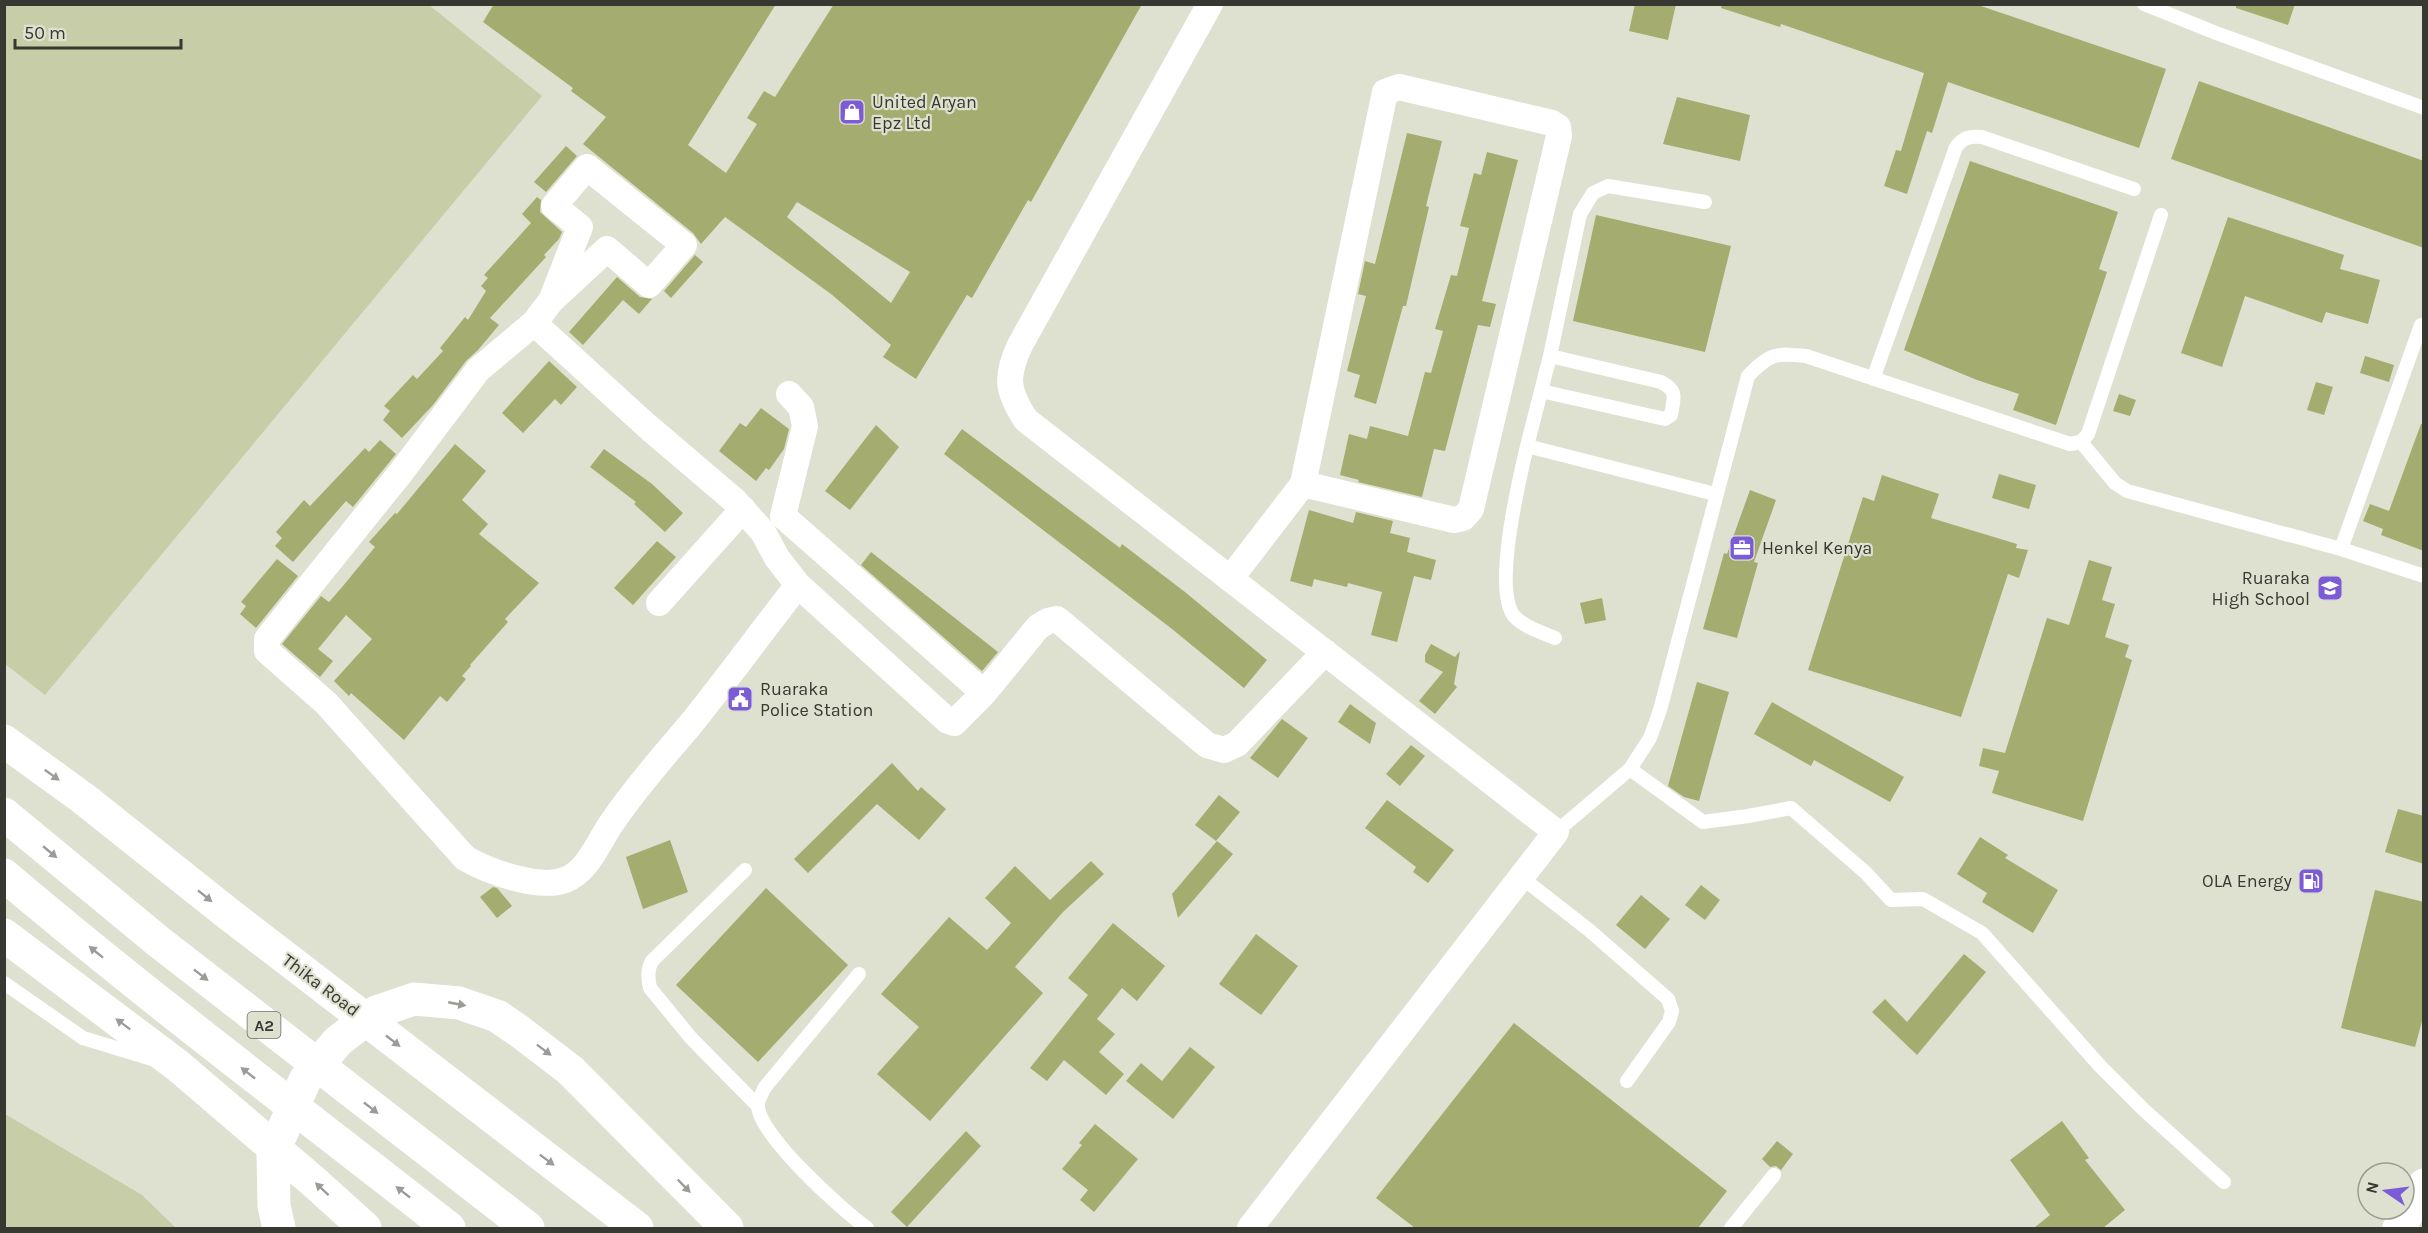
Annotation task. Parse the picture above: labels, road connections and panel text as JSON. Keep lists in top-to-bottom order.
{
  "streets": {
    "main road": ["Thika Road", "A2"]
  },
  "places": {
    "shop": ["United Aryan Epz Ltd"],
    "office": ["Henkel Kenya"],
    "school or university": ["Ruaraka High School"],
    "public building": ["Ruaraka Police Station"],
    "fuel station": ["OLA Energy"]
  },
  "scale_bar": "50 m",
  "north": "left"
}
